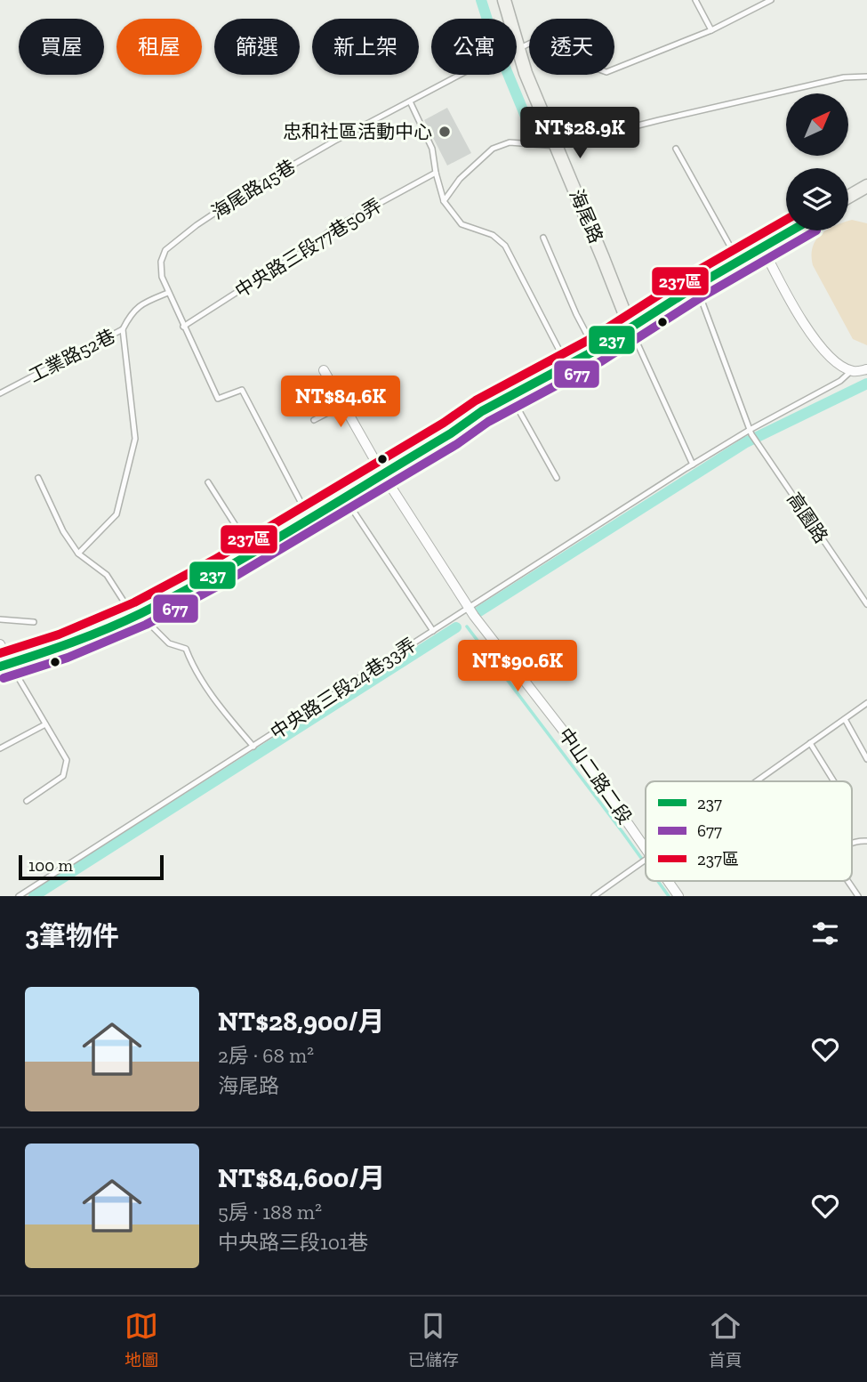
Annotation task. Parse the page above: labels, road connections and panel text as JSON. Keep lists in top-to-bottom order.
{
  "streets": {
    "street": ["海尾路", "中山二路二段"],
    "lane": [
      "海尾路45巷",
      "中央路三段77巷50弄",
      "工業路52巷",
      "高園路",
      "中央路三段24巷33弄"
    ]
  },
  "crossings": [
    ["海尾路45巷", "中央路三段77巷50弄"],
    ["海尾路45巷", "工業路52巷"],
    ["高園路", "中央路三段24巷33弄"],
    ["中央路三段24巷33弄", "中山二路二段"]
  ],
  "places": ["忠和社區活動中心"],
  "lines": ["transit line 237區", "transit line 237", "transit line 677"],
  "legend": ["237", "677", "237區"],
  "scale_bar": "100 m",
  "north": "top right",
  "page": {
    "chip": [
      "買屋",
      "租屋",
      "篩選",
      "新上架",
      "公寓",
      "透天"
    ],
    "price": ["NT$28.9K", "NT$84.6K", "NT$90.6K"],
    "scale": "100 m",
    "heading": "3筆物件",
    "list": [
      {
        "name": "NT$28,900/月",
        "note": "2房 · 68 m² · 海尾路"
      },
      {
        "name": "NT$84,600/月",
        "note": "5房 · 188 m² · 中央路三段101巷"
      }
    ],
    "tabs": ["地圖", "已儲存", "首頁"]
  }
}
